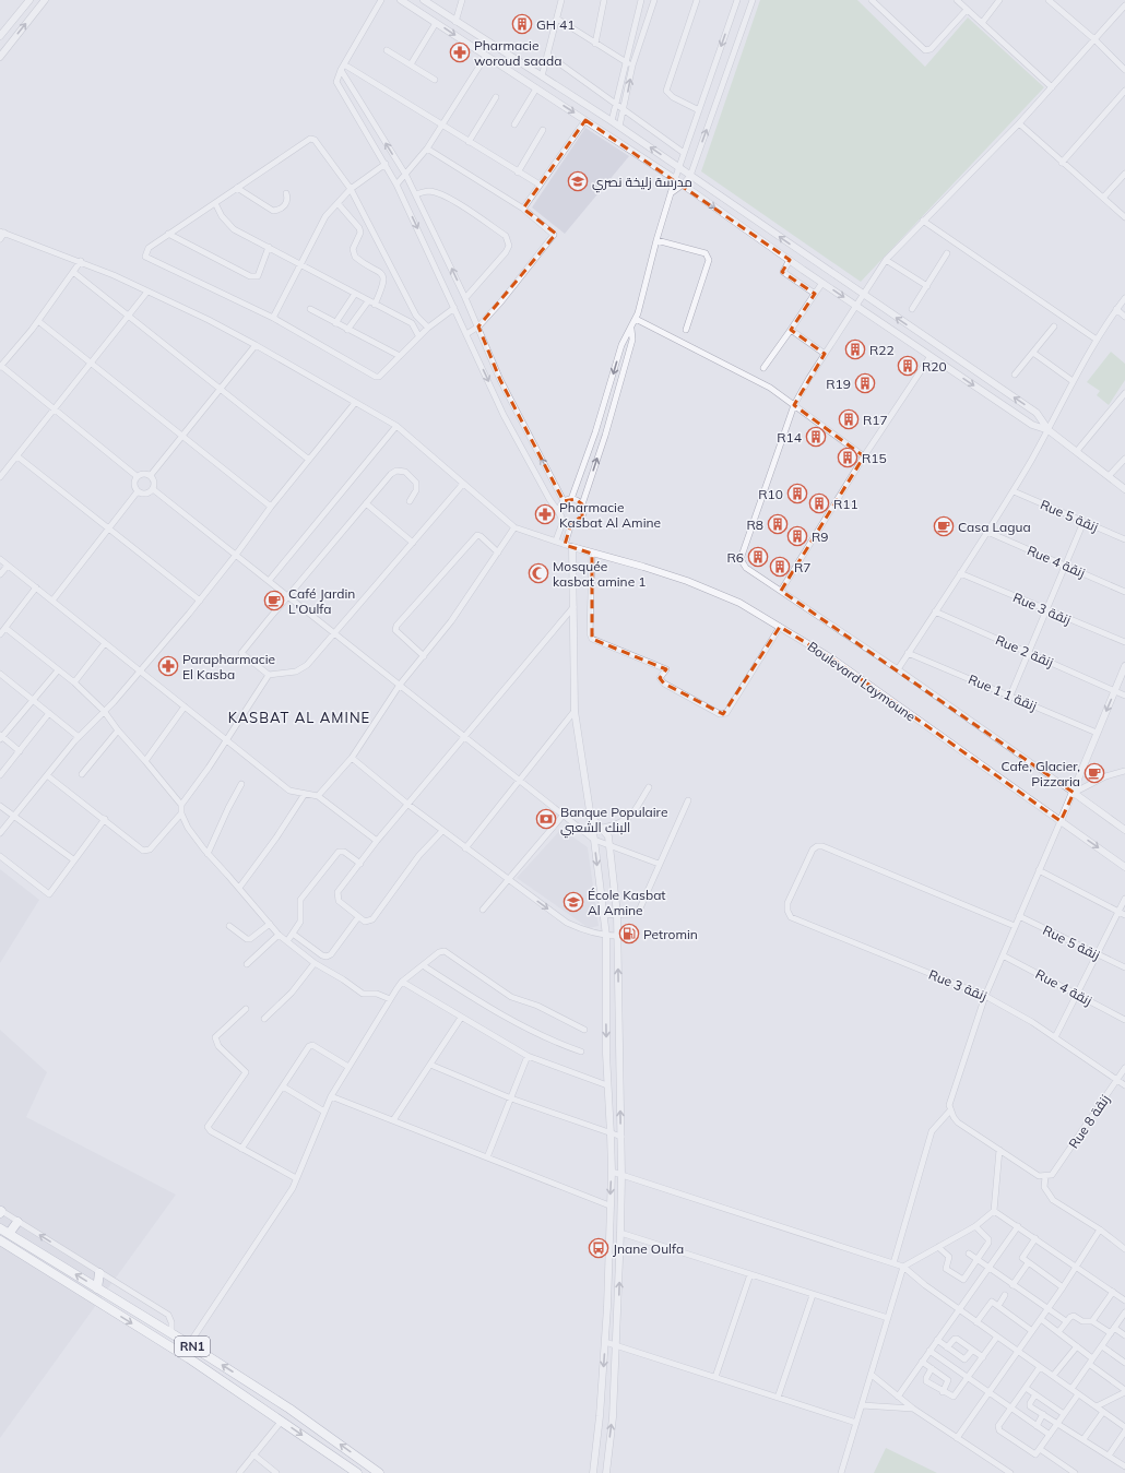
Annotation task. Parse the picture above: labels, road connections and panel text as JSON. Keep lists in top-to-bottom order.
{
  "streets": {
    "highway": ["RN1"],
    "street": [
      "Rue 5 زنقة",
      "Rue 4 زنقة",
      "Rue 3 زنقة",
      "Rue 2 زنقة",
      "Boulevard Laymoune",
      "Rue 1 زنقة 1",
      "Rue 8 زنقة"
    ]
  },
  "crossings": [
    ["Rue 3 زنقة", "Rue 8 زنقة"]
  ],
  "districts": ["KASBAT AL AMINE"],
  "places": {
    "building": [
      "GH 41",
      "R22",
      "R20",
      "R19",
      "R17",
      "R14",
      "R15",
      "R10",
      "R11",
      "R8",
      "R9",
      "R6",
      "R7"
    ],
    "pharmacy": ["Pharmacie woroud saada", "Pharmacie Kasbat Al Amine", "Parapharmacie El Kasba"],
    "school or university": ["مدرسة زليخة نصري", "École Kasbat Al Amine"],
    "cafe": ["Casa Lagua", "Café Jardin L'Oulfa", "Cafe, Glacier, Pizzaria"],
    "mosque": ["Mosquée kasbat amine 1"],
    "bank": ["Banque Populaire البنك الشعبي"],
    "fuel station": ["Petromin"],
    "bus stop": ["Jnane Oulfa"]
  }
}
